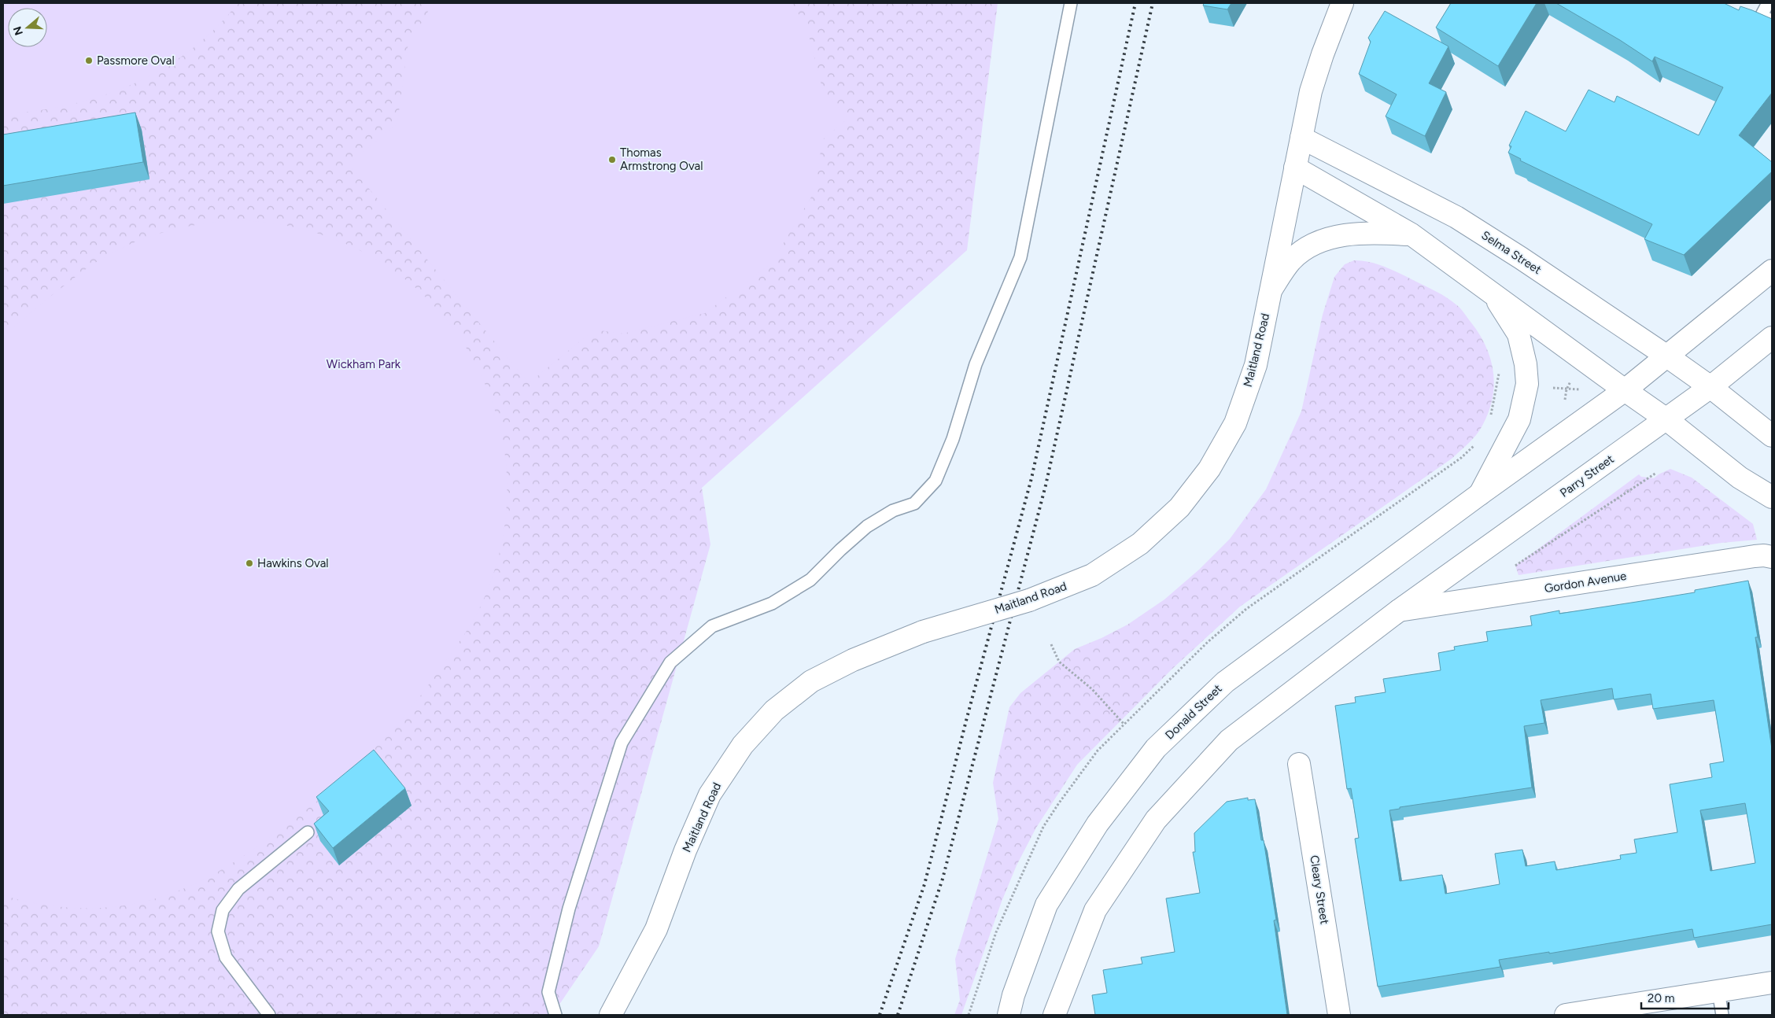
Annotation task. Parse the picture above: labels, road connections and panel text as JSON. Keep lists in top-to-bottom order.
{
  "streets": {
    "main road": [
      "Selma Street",
      "Maitland Road",
      "Parry Street",
      "Gordon Avenue",
      "Donald Street",
      "Cleary Street"
    ]
  },
  "crossings": [
    ["Selma Street", "Maitland Road"],
    ["Selma Street", "Parry Street"],
    ["Parry Street", "Gordon Avenue"]
  ],
  "parks": ["Wickham Park"],
  "places": ["Passmore Oval", "Thomas Armstrong Oval", "Hawkins Oval"],
  "scale_bar": "20 m",
  "north": "left"
}
